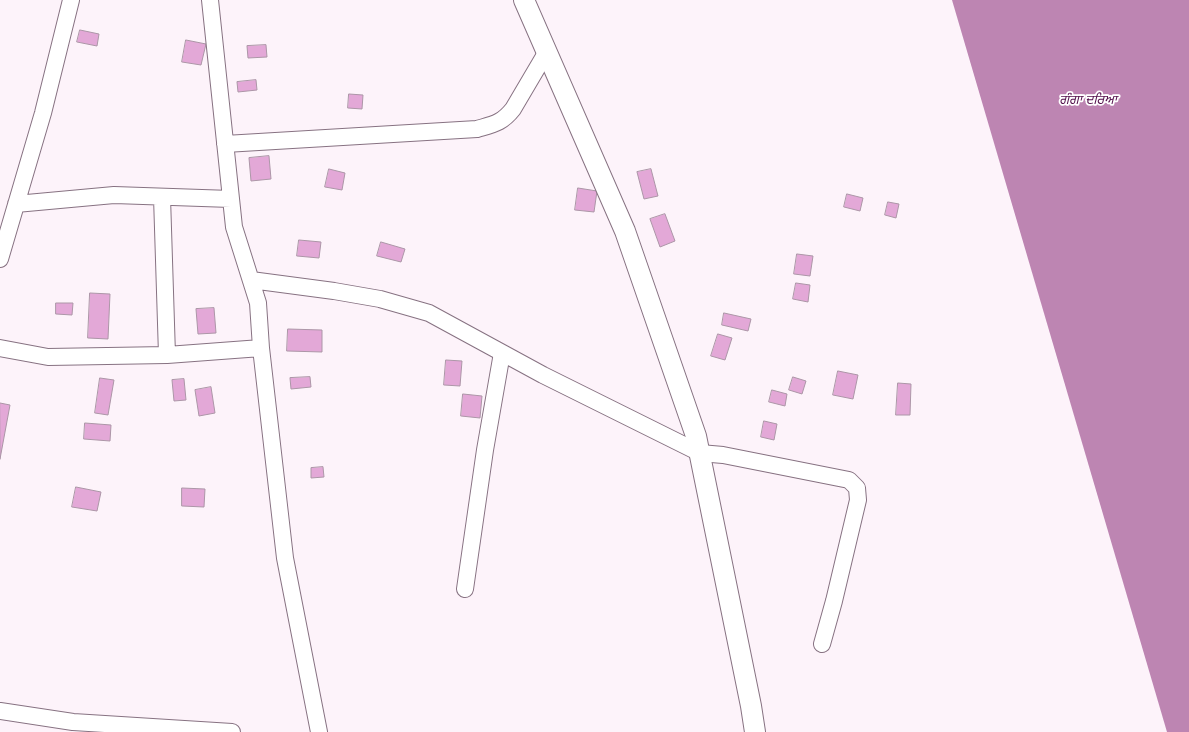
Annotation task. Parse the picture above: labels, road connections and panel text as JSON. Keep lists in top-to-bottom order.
{
  "water": ["ਗੰਗਾ ਦਰਿਆ"]
}
